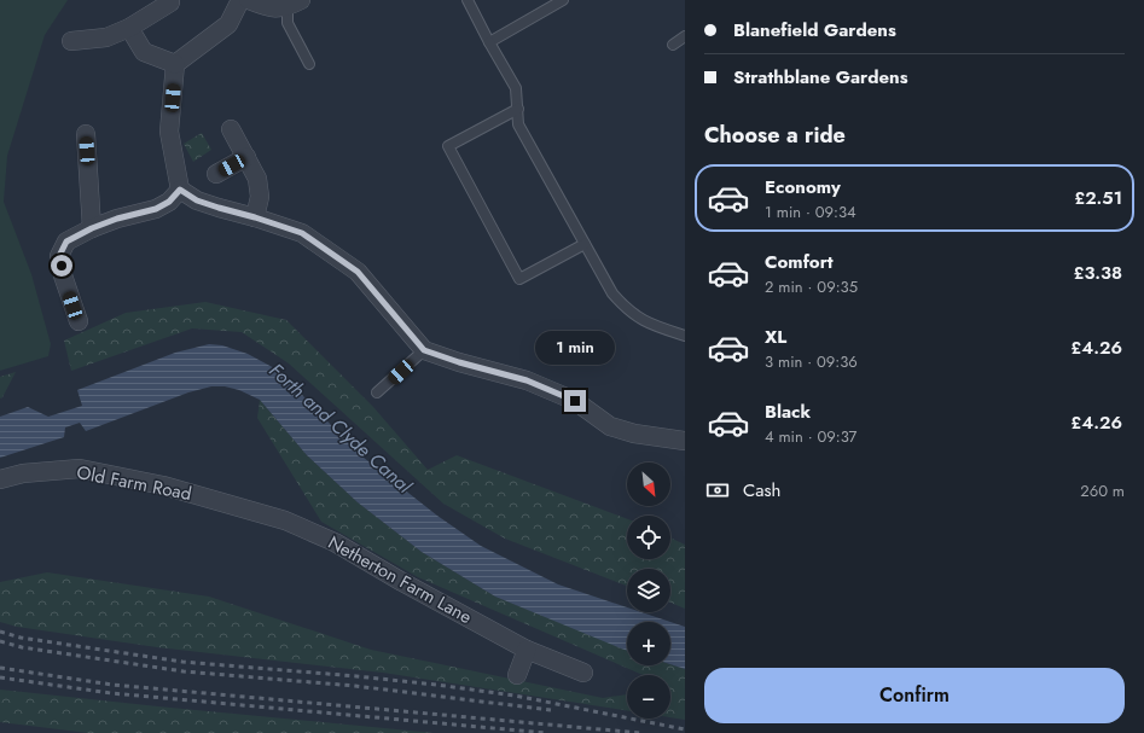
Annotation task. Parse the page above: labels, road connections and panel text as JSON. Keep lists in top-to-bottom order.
{
  "streets": {
    "street": ["Old Farm Road", "Netherton Farm Lane"]
  },
  "crossings": [
    ["Old Farm Road", "Netherton Farm Lane"]
  ],
  "water": ["Forth and Clyde Canal"],
  "north": "bottom right",
  "page": {
    "banner": ["Blanefield Gardens", "Strathblane Gardens"],
    "heading": "Choose a ride",
    "list": [
      {
        "name": "Economy",
        "note": "1 min · 09:34",
        "value": "£2.51"
      },
      {
        "name": "Comfort",
        "note": "2 min · 09:35",
        "value": "£3.38"
      },
      {
        "name": "XL",
        "note": "3 min · 09:36",
        "value": "£4.26"
      },
      {
        "name": "Black",
        "note": "4 min · 09:37",
        "value": "£4.26"
      }
    ],
    "bubble": "1 min",
    "map_buttons": ["+", "−"],
    "pay": ["Cash", "260 m"],
    "buttons": "Confirm"
  }
}
